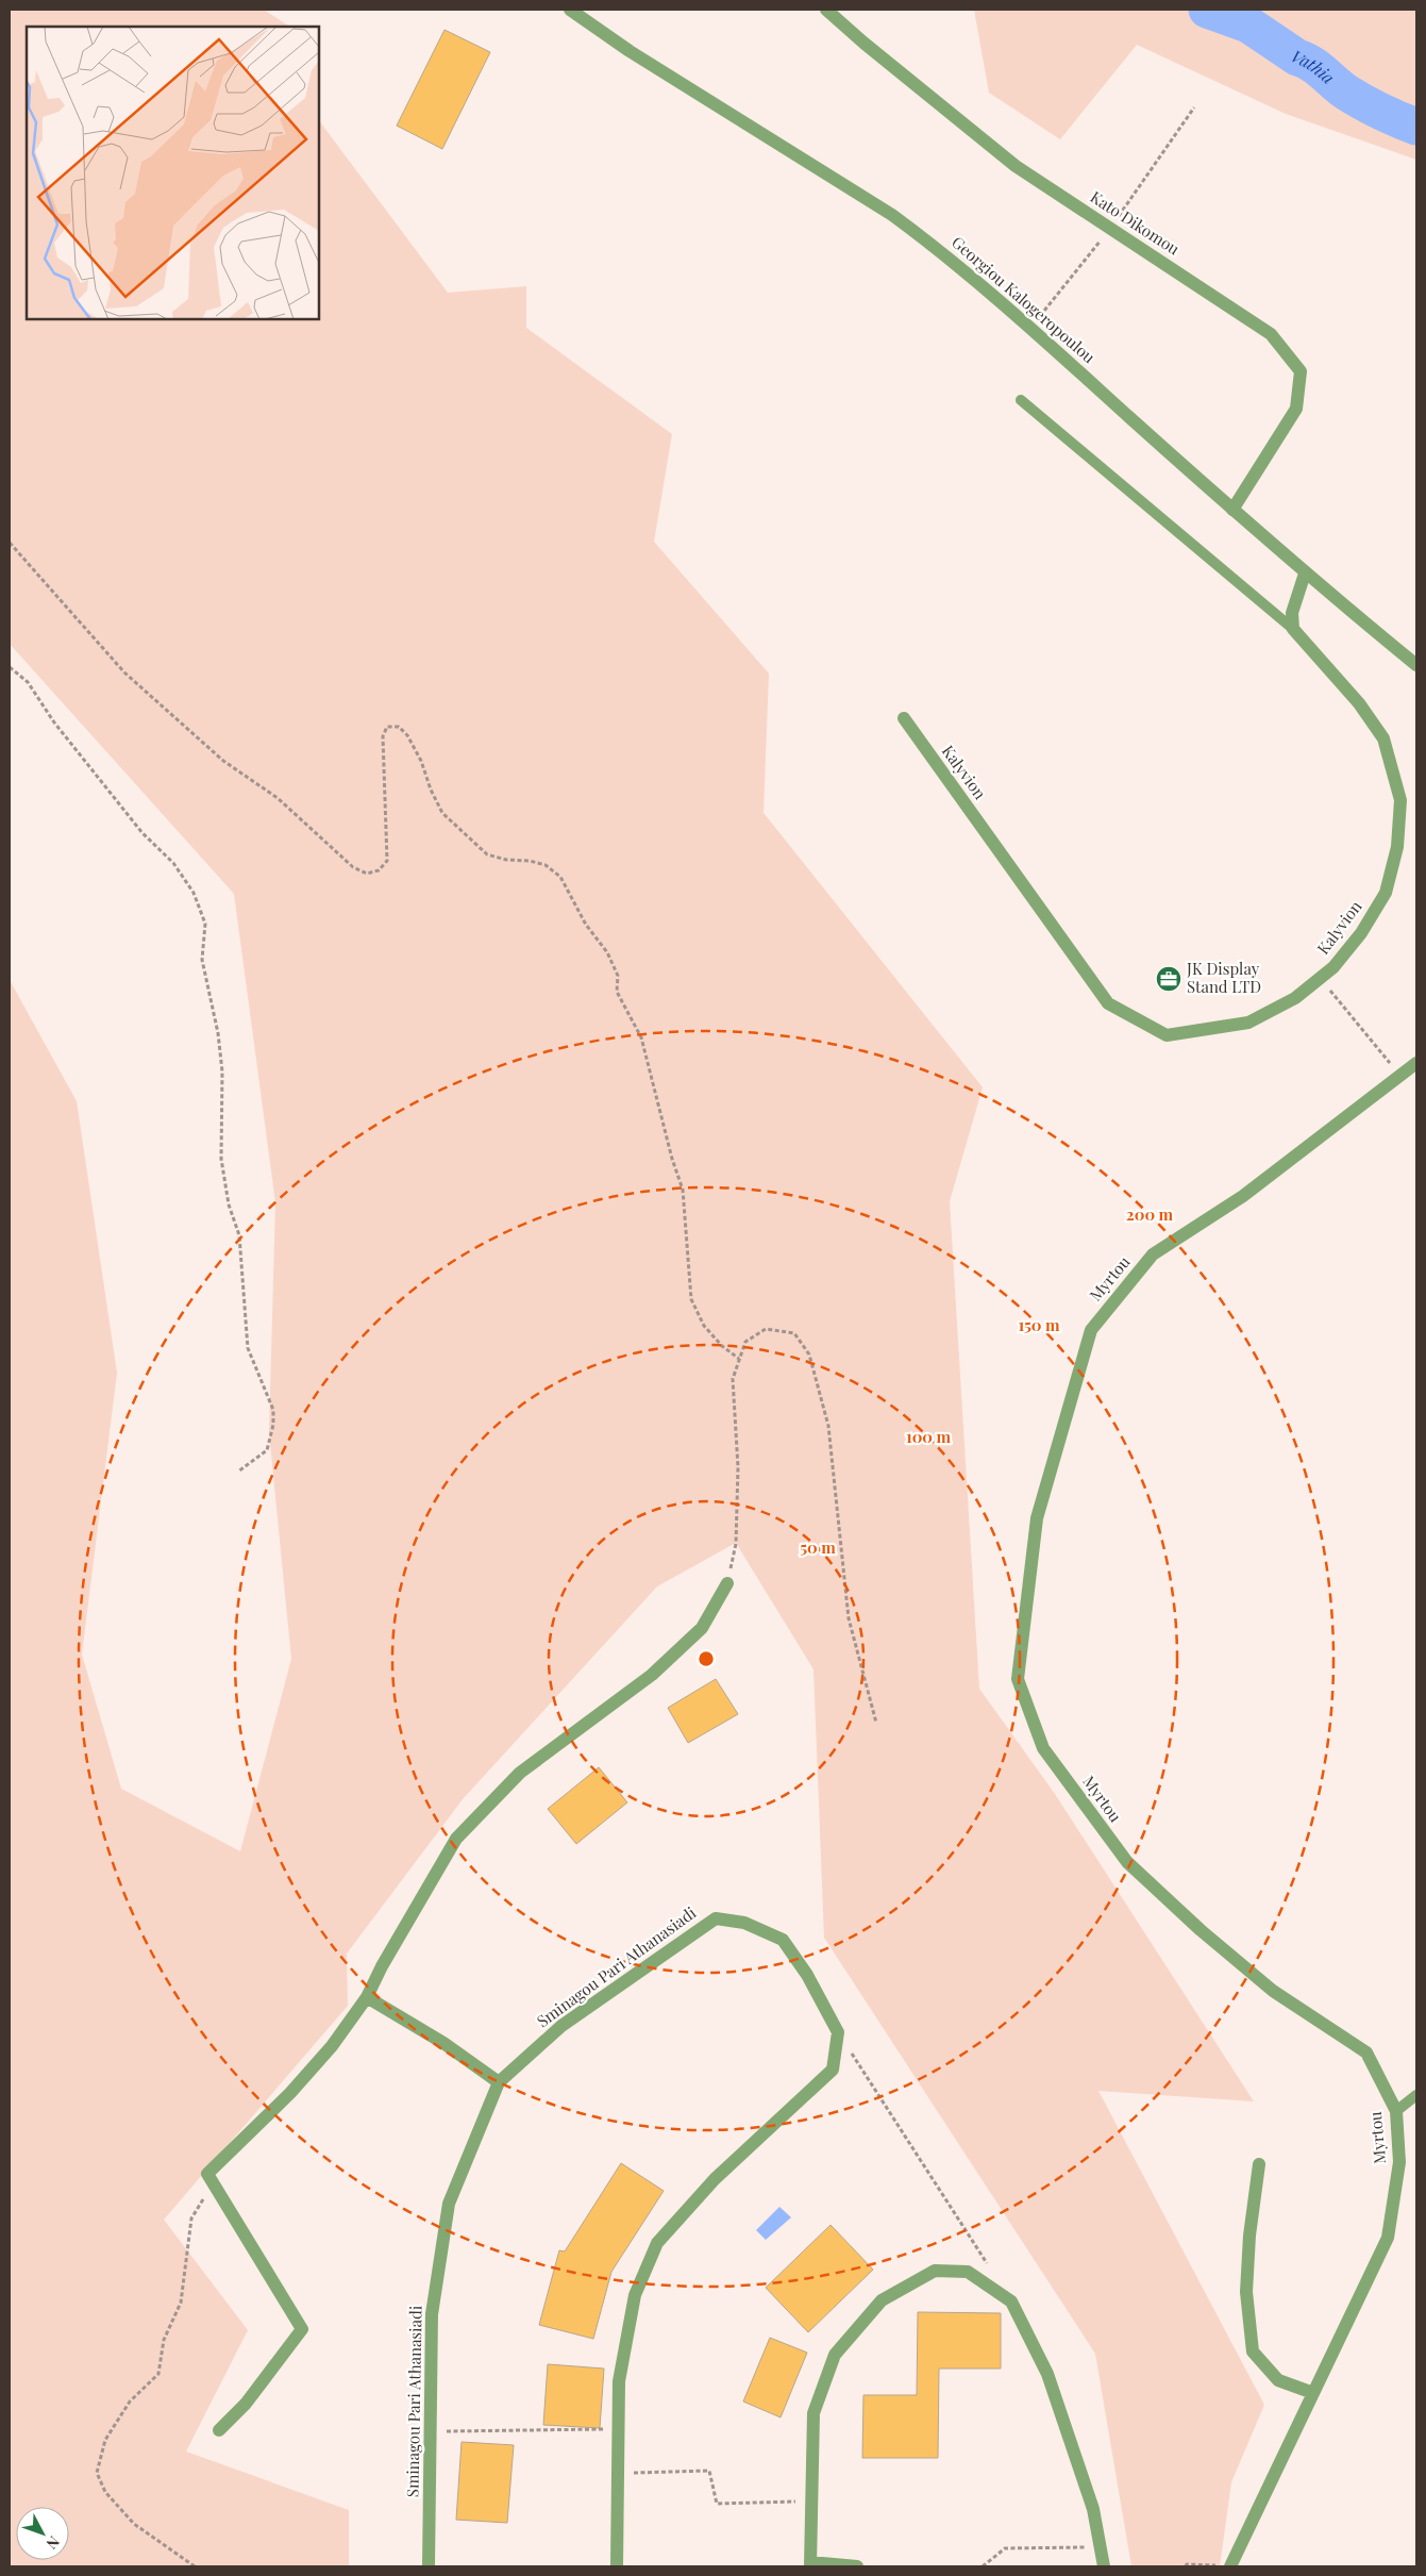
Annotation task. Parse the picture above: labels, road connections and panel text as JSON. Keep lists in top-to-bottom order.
{
  "streets": {
    "street": [
      "Kato Dikomou",
      "Georgiou Kalogeropoulou",
      "Kalyvion",
      "Myrtou",
      "Sminagou Pari Athanasiadi"
    ]
  },
  "crossings": [
    ["Kato Dikomou", "Georgiou Kalogeropoulou"]
  ],
  "water": ["Vathia"],
  "places": {
    "office": ["JK Display Stand LTD"]
  },
  "north": "bottom right",
  "rings": [
    "200 m",
    "150 m",
    "100 m",
    "50 m"
  ]
}
